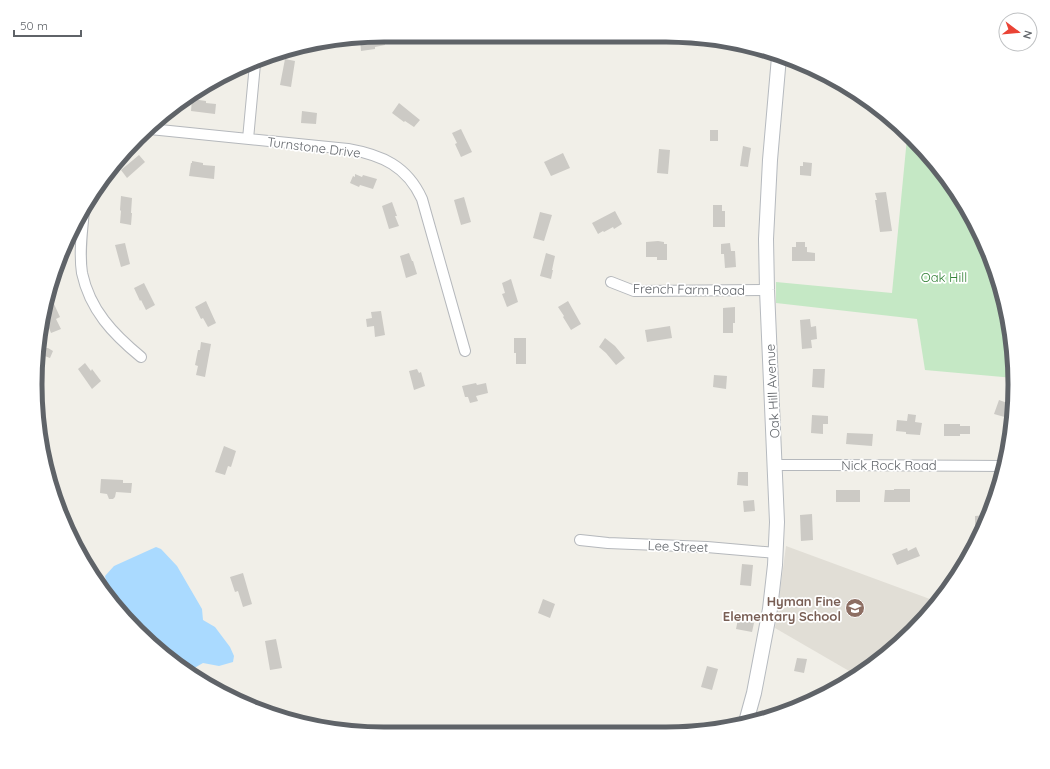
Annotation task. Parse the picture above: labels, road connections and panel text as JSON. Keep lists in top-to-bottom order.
{
  "streets": {
    "main road": ["Oak Hill Avenue"],
    "street": [
      "Turnstone Drive",
      "French Farm Road",
      "Nick Rock Road",
      "Lee Street"
    ]
  },
  "crossings": [
    ["French Farm Road", "Oak Hill Avenue"],
    ["Oak Hill Avenue", "Nick Rock Road"],
    ["Oak Hill Avenue", "Lee Street"]
  ],
  "parks": ["Oak Hill"],
  "places": {
    "school or university": ["Hyman Fine Elementary School"]
  },
  "scale_bar": "50 m",
  "north": "right"
}
